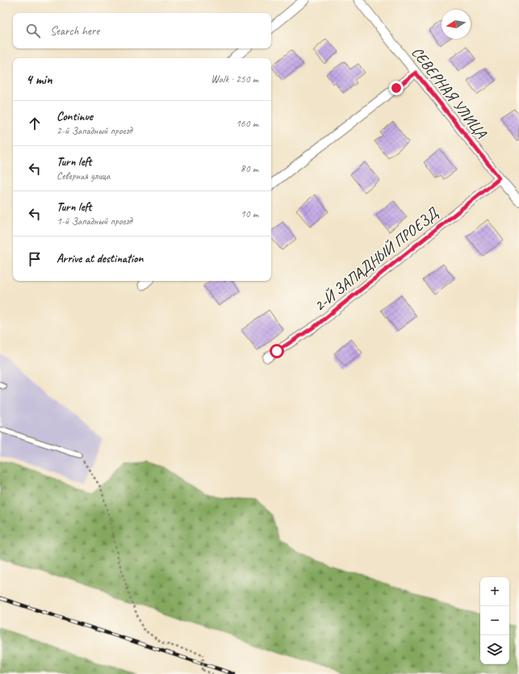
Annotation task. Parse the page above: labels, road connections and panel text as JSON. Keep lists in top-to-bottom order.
{
  "streets": {
    "street": ["СЕВЕРНАЯ УЛИЦА", "2-Й ЗАПАДНЫЙ ПРОЕЗД"]
  },
  "crossings": [
    ["СЕВЕРНАЯ УЛИЦА", "2-Й ЗАПАДНЫЙ ПРОЕЗД"]
  ],
  "north": "left",
  "page": {
    "search": "Search here",
    "heading": ["4 min", "Walk · 250 m"],
    "list": [
      ["Continue", "2-й Западный проезд", "160 m"],
      ["Turn left", "Северная улица", "80 m"],
      ["Turn left", "1-й Западный проезд", "10 m"],
      "Arrive at destination"
    ],
    "map_buttons": ["+", "−"]
  }
}
